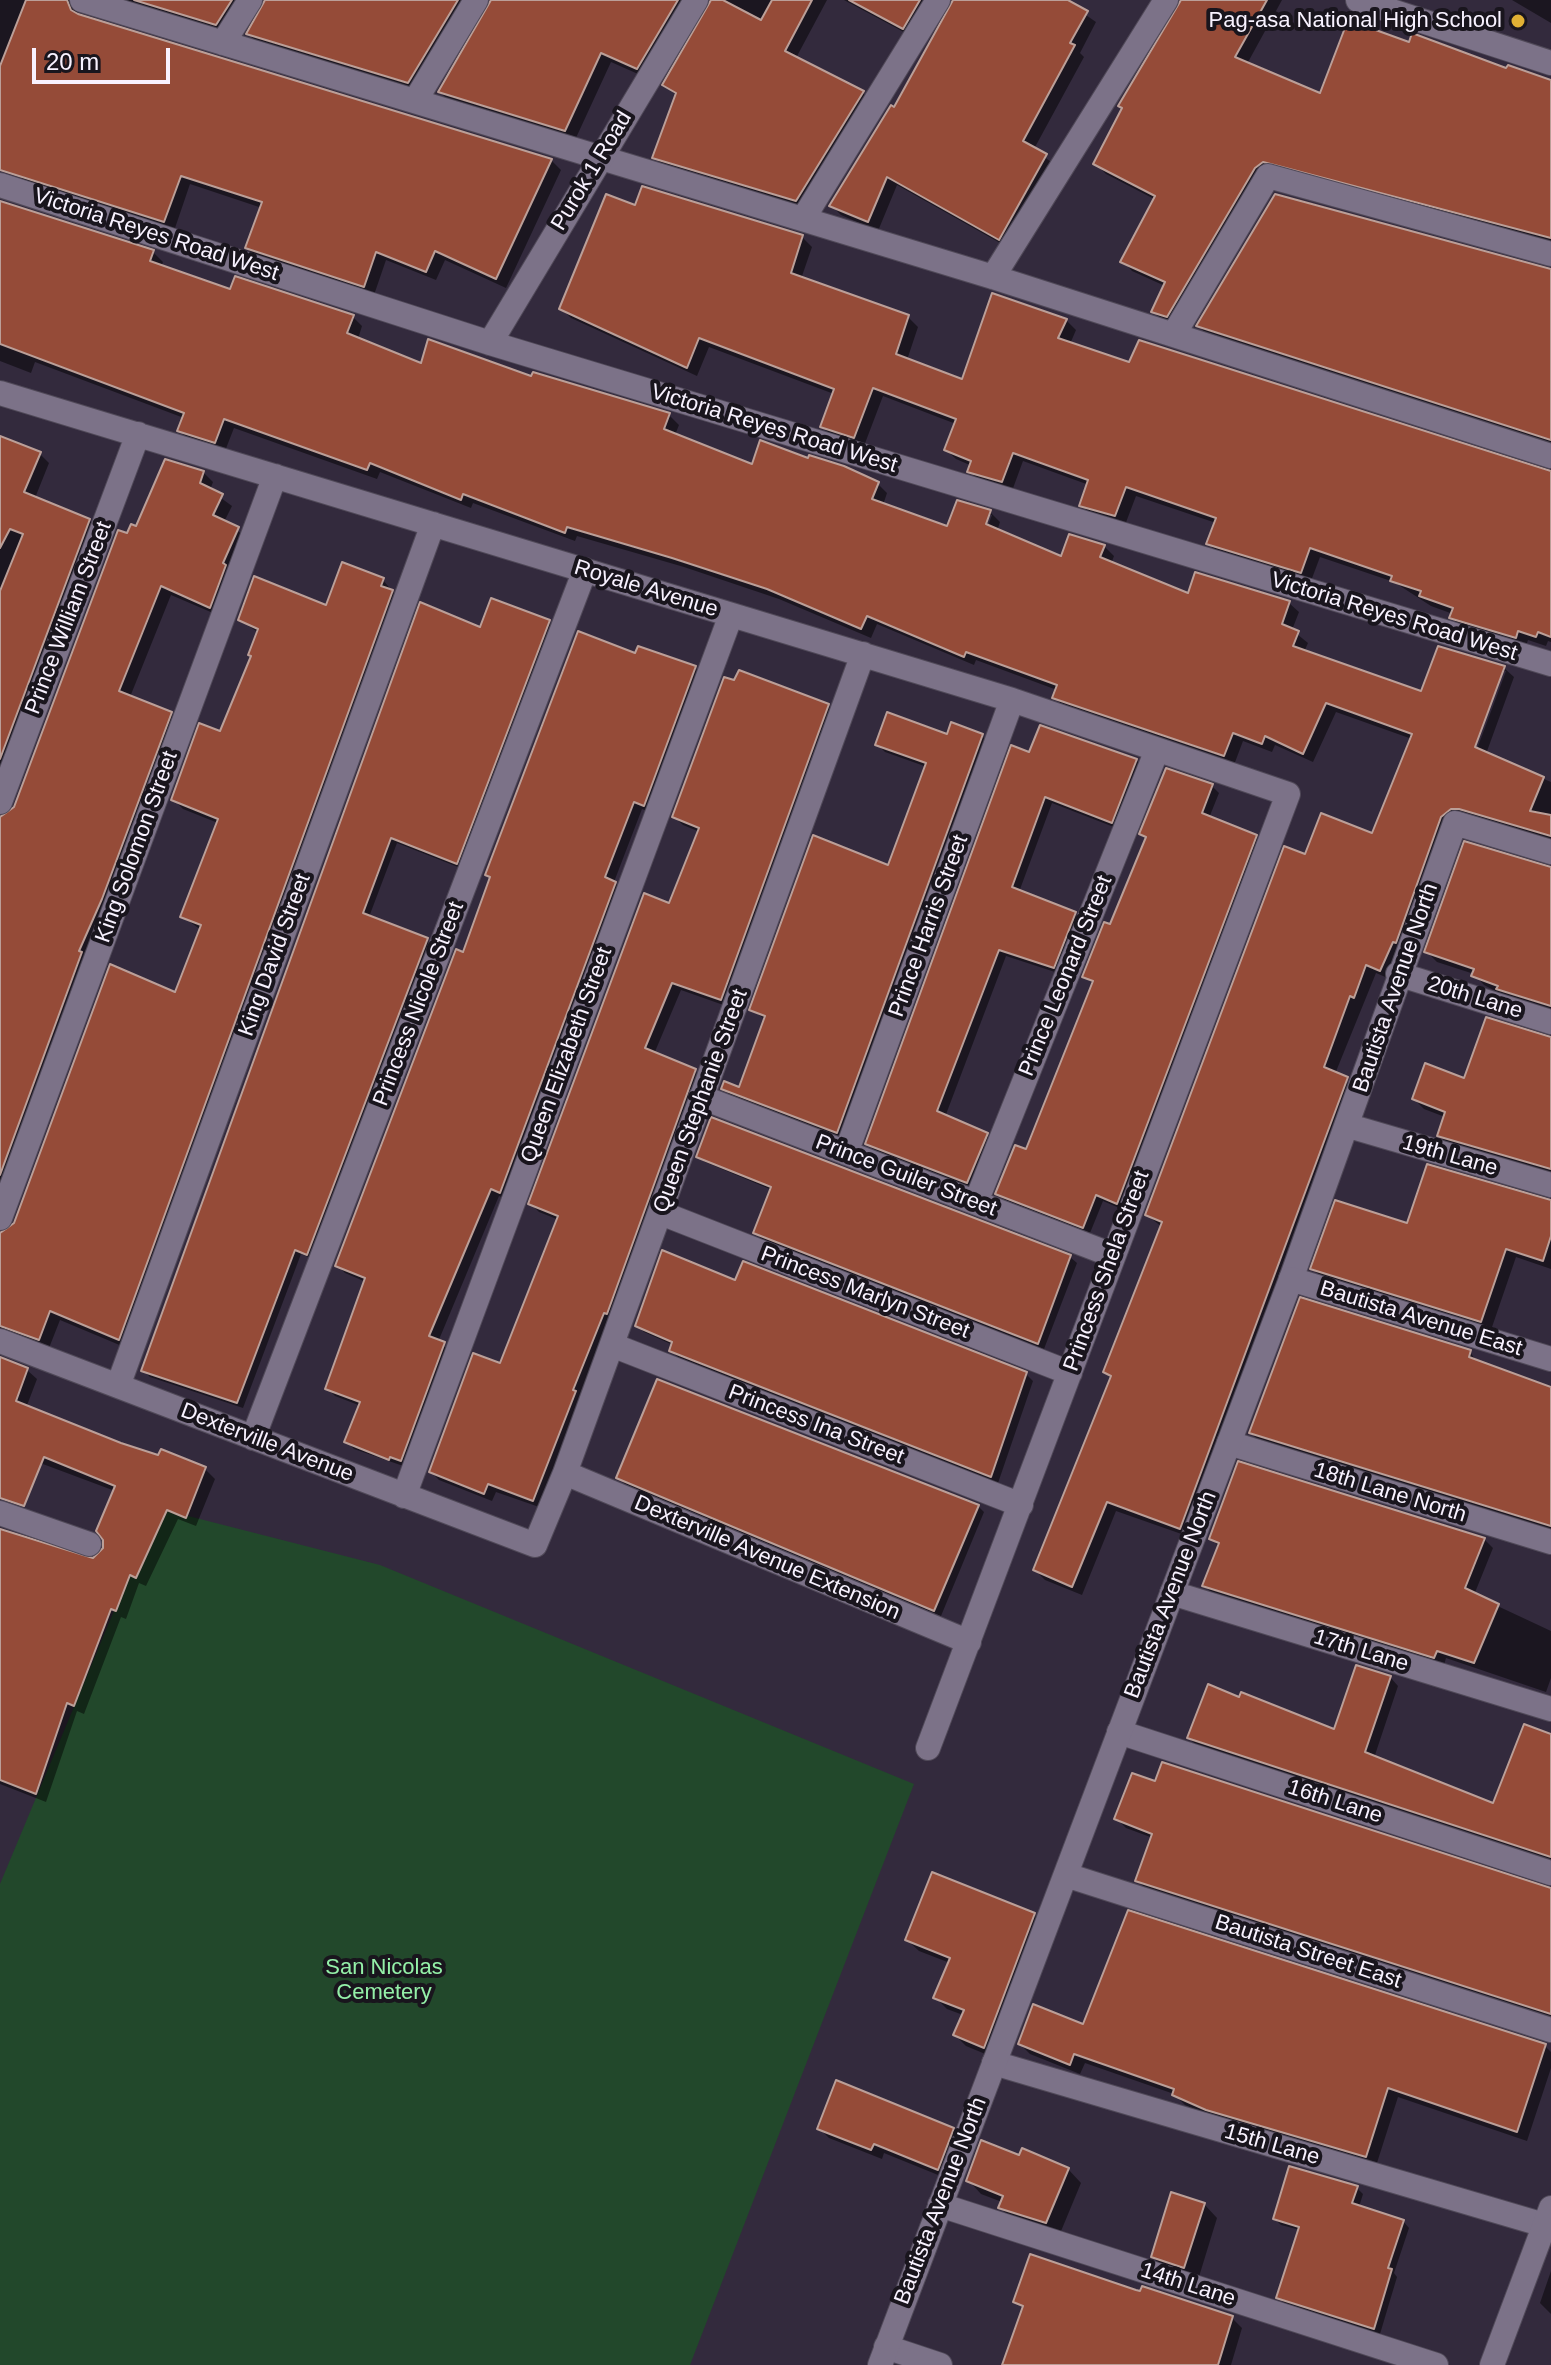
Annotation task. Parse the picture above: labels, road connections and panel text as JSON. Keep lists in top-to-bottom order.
{
  "streets": {
    "street": [
      "Purok 1 Road",
      "Victoria Reyes Road West",
      "Royale Avenue",
      "Prince William Street",
      "King Solomon Street",
      "Prince Harris Street",
      "King David Street",
      "Prince Leonard Street",
      "Bautista Avenue North",
      "20th Lane",
      "Princess Nicole Street",
      "Queen Elizabeth Street",
      "Queen Stephanie Street",
      "19th Lane",
      "Prince Guiler Street",
      "Princess Shela Street",
      "Princess Marlyn Street",
      "Bautista Avenue East",
      "Princess Ina Street",
      "Dexterville Avenue",
      "18th Lane North",
      "Dexterville Avenue Extension",
      "17th Lane",
      "16th Lane",
      "Bautista Street East",
      "15th Lane",
      "14th Lane"
    ]
  },
  "crossings": [
    ["Purok 1 Road", "Victoria Reyes Road West"],
    ["Royale Avenue", "Prince William Street"],
    ["Royale Avenue", "King Solomon Street"],
    ["Royale Avenue", "Prince Harris Street"],
    ["Royale Avenue", "King David Street"],
    ["Royale Avenue", "Prince Leonard Street"],
    ["Royale Avenue", "Princess Nicole Street"],
    ["Royale Avenue", "Queen Elizabeth Street"],
    ["Royale Avenue", "Queen Stephanie Street"],
    ["Royale Avenue", "Princess Shela Street"],
    ["Prince Harris Street", "Prince Guiler Street"],
    ["King David Street", "Dexterville Avenue"],
    ["Prince Leonard Street", "Prince Guiler Street"],
    ["Bautista Avenue North", "20th Lane"],
    ["Bautista Avenue North", "19th Lane"],
    ["Bautista Avenue North", "Bautista Avenue East"],
    ["Bautista Avenue North", "18th Lane North"],
    ["Bautista Avenue North", "17th Lane"],
    ["Bautista Avenue North", "16th Lane"],
    ["Bautista Avenue North", "Bautista Street East"],
    ["Bautista Avenue North", "15th Lane"],
    ["Bautista Avenue North", "14th Lane"],
    ["Princess Nicole Street", "Dexterville Avenue"],
    ["Queen Elizabeth Street", "Dexterville Avenue"],
    ["Queen Stephanie Street", "Prince Guiler Street"],
    ["Queen Stephanie Street", "Princess Marlyn Street"],
    ["Queen Stephanie Street", "Princess Ina Street"],
    ["Queen Stephanie Street", "Dexterville Avenue"],
    ["Queen Stephanie Street", "Dexterville Avenue Extension"],
    ["Prince Guiler Street", "Princess Shela Street"],
    ["Princess Shela Street", "Princess Marlyn Street"],
    ["Princess Shela Street", "Princess Ina Street"],
    ["Princess Shela Street", "Dexterville Avenue Extension"]
  ],
  "parks": ["San Nicolas Cemetery"],
  "places": ["Pag-asa National High School"],
  "scale_bar": "20 m"
}
